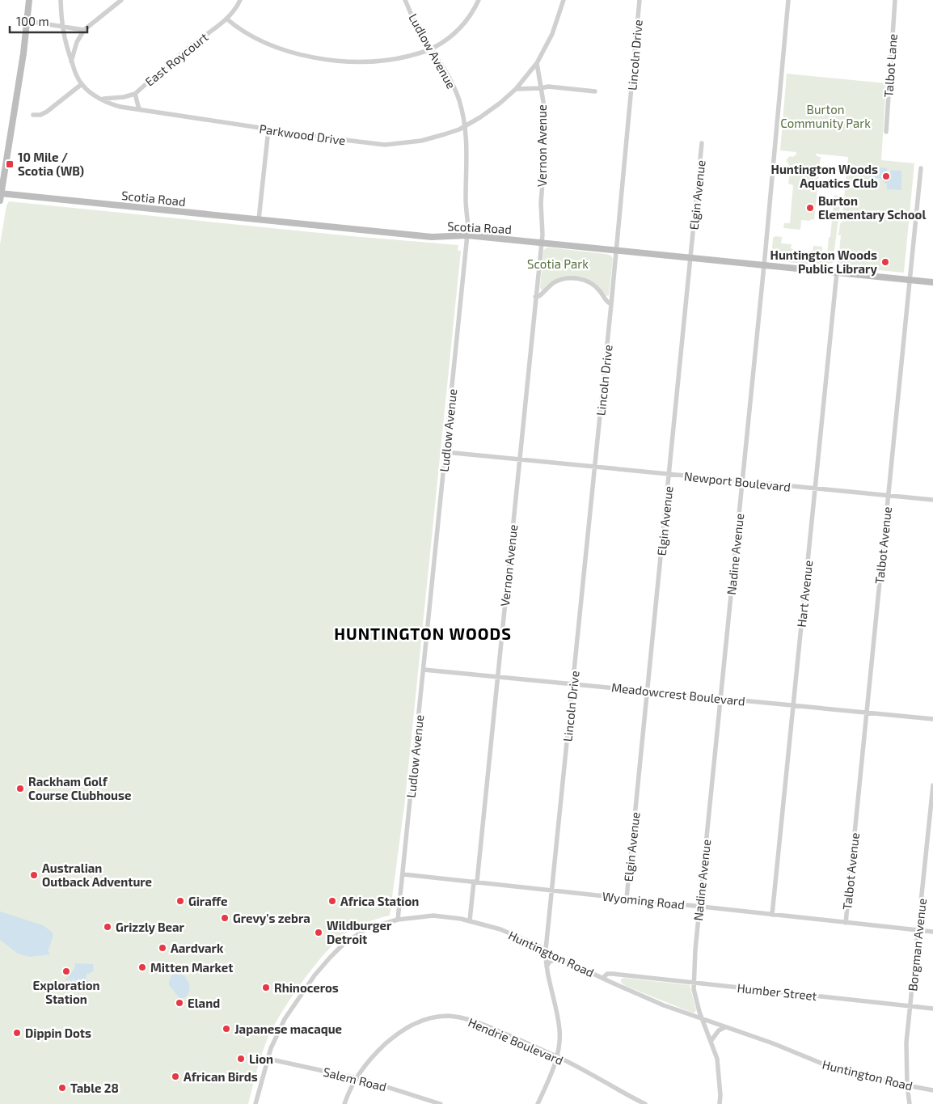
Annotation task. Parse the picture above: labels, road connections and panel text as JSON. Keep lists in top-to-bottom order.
{
  "streets": {
    "street": [
      "Ludlow Avenue",
      "Lincoln Drive",
      "East Roycourt",
      "Talbot Lane",
      "Parkwood Drive",
      "Vernon Avenue",
      "Elgin Avenue",
      "Scotia Road",
      "Newport Boulevard",
      "Talbot Avenue",
      "Nadine Avenue",
      "Hart Avenue",
      "Meadowcrest Boulevard",
      "Wyoming Road",
      "Borgman Avenue",
      "Huntington Road",
      "Humber Street",
      "Hendrie Boulevard",
      "Salem Road"
    ]
  },
  "crossings": [
    ["Ludlow Avenue", "Parkwood Drive"],
    ["Ludlow Avenue", "Scotia Road"],
    ["Ludlow Avenue", "Newport Boulevard"],
    ["Ludlow Avenue", "Meadowcrest Boulevard"],
    ["Ludlow Avenue", "Wyoming Road"],
    ["Ludlow Avenue", "Huntington Road"],
    ["Lincoln Drive", "Scotia Road"],
    ["Lincoln Drive", "Newport Boulevard"],
    ["Lincoln Drive", "Meadowcrest Boulevard"],
    ["Lincoln Drive", "Wyoming Road"],
    ["Lincoln Drive", "Huntington Road"],
    ["Lincoln Drive", "Hendrie Boulevard"],
    ["East Roycourt", "Parkwood Drive"],
    ["Parkwood Drive", "Vernon Avenue"],
    ["Vernon Avenue", "Scotia Road"],
    ["Vernon Avenue", "Newport Boulevard"],
    ["Vernon Avenue", "Meadowcrest Boulevard"],
    ["Vernon Avenue", "Wyoming Road"],
    ["Vernon Avenue", "Huntington Road"],
    ["Elgin Avenue", "Scotia Road"],
    ["Elgin Avenue", "Newport Boulevard"],
    ["Elgin Avenue", "Meadowcrest Boulevard"],
    ["Elgin Avenue", "Wyoming Road"],
    ["Scotia Road", "Talbot Avenue"],
    ["Scotia Road", "Nadine Avenue"],
    ["Scotia Road", "Hart Avenue"],
    ["Newport Boulevard", "Talbot Avenue"],
    ["Newport Boulevard", "Nadine Avenue"],
    ["Newport Boulevard", "Hart Avenue"],
    ["Talbot Avenue", "Meadowcrest Boulevard"],
    ["Talbot Avenue", "Wyoming Road"],
    ["Nadine Avenue", "Meadowcrest Boulevard"],
    ["Nadine Avenue", "Wyoming Road"],
    ["Nadine Avenue", "Huntington Road"],
    ["Nadine Avenue", "Humber Street"],
    ["Hart Avenue", "Meadowcrest Boulevard"],
    ["Hart Avenue", "Wyoming Road"],
    ["Wyoming Road", "Borgman Avenue"],
    ["Borgman Avenue", "Huntington Road"],
    ["Borgman Avenue", "Humber Street"],
    ["Huntington Road", "Humber Street"],
    ["Huntington Road", "Salem Road"],
    ["Hendrie Boulevard", "Salem Road"]
  ],
  "districts": ["HUNTINGTON WOODS"],
  "parks": ["Burton Community Park", "Scotia Park"],
  "places": {
    "transit": ["10 Mile / Scotia (WB)"],
    "other": [
      "Huntington Woods Aquatics Club",
      "Burton Elementary School",
      "Huntington Woods Public Library",
      "Rackham Golf Course Clubhouse",
      "Australian Outback Adventure",
      "Giraffe",
      "Africa Station",
      "Grevy's zebra",
      "Grizzly Bear",
      "Wildburger Detroit",
      "Aardvark",
      "Mitten Market",
      "Exploration Station",
      "Rhinoceros",
      "Eland",
      "Japanese macaque",
      "Dippin Dots",
      "Lion",
      "African Birds",
      "Table 28"
    ]
  },
  "scale_bar": "100 m"
}
